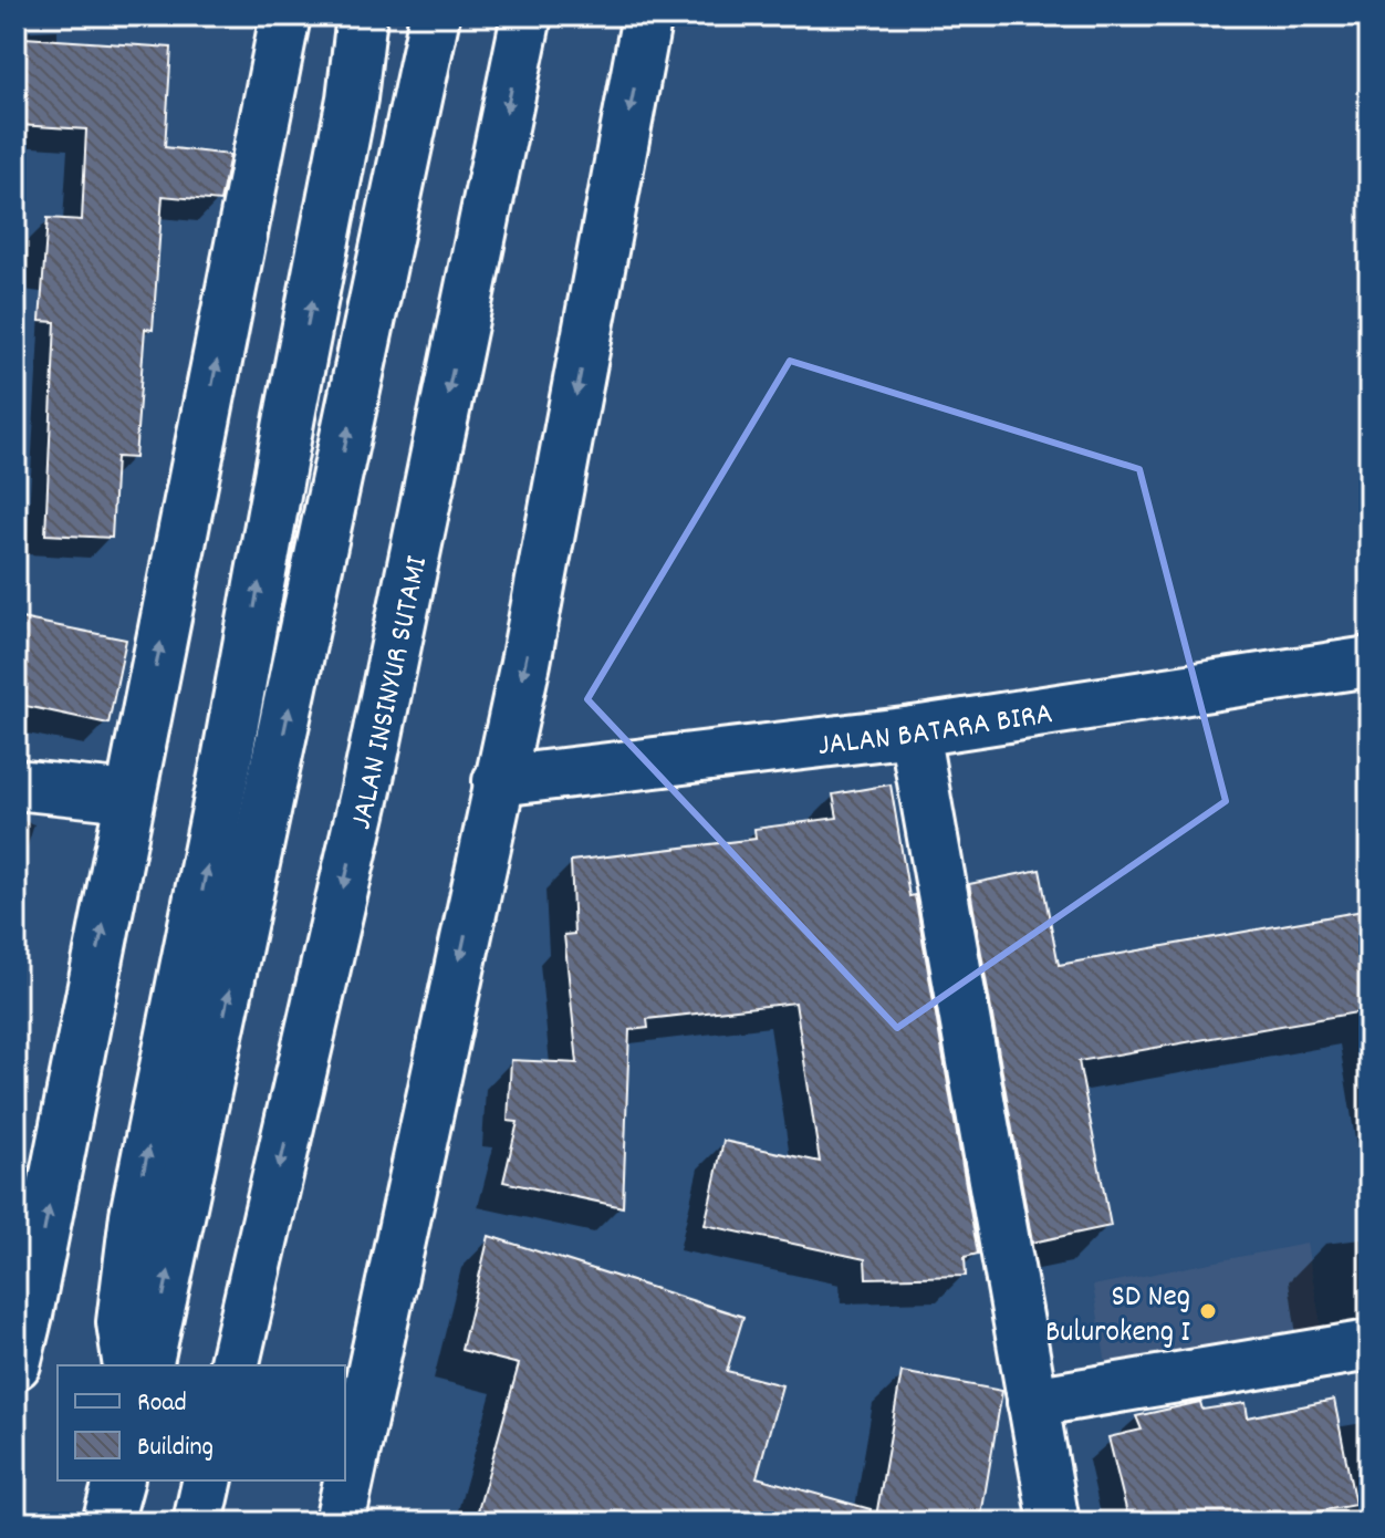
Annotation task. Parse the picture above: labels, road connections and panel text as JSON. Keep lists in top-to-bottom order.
{
  "streets": {
    "main road": ["JALAN INSINYUR SUTAMI", "JALAN BATARA BIRA"]
  },
  "places": ["SD Neg Bulurokeng I"],
  "legend": ["Road", "Building"]
}
